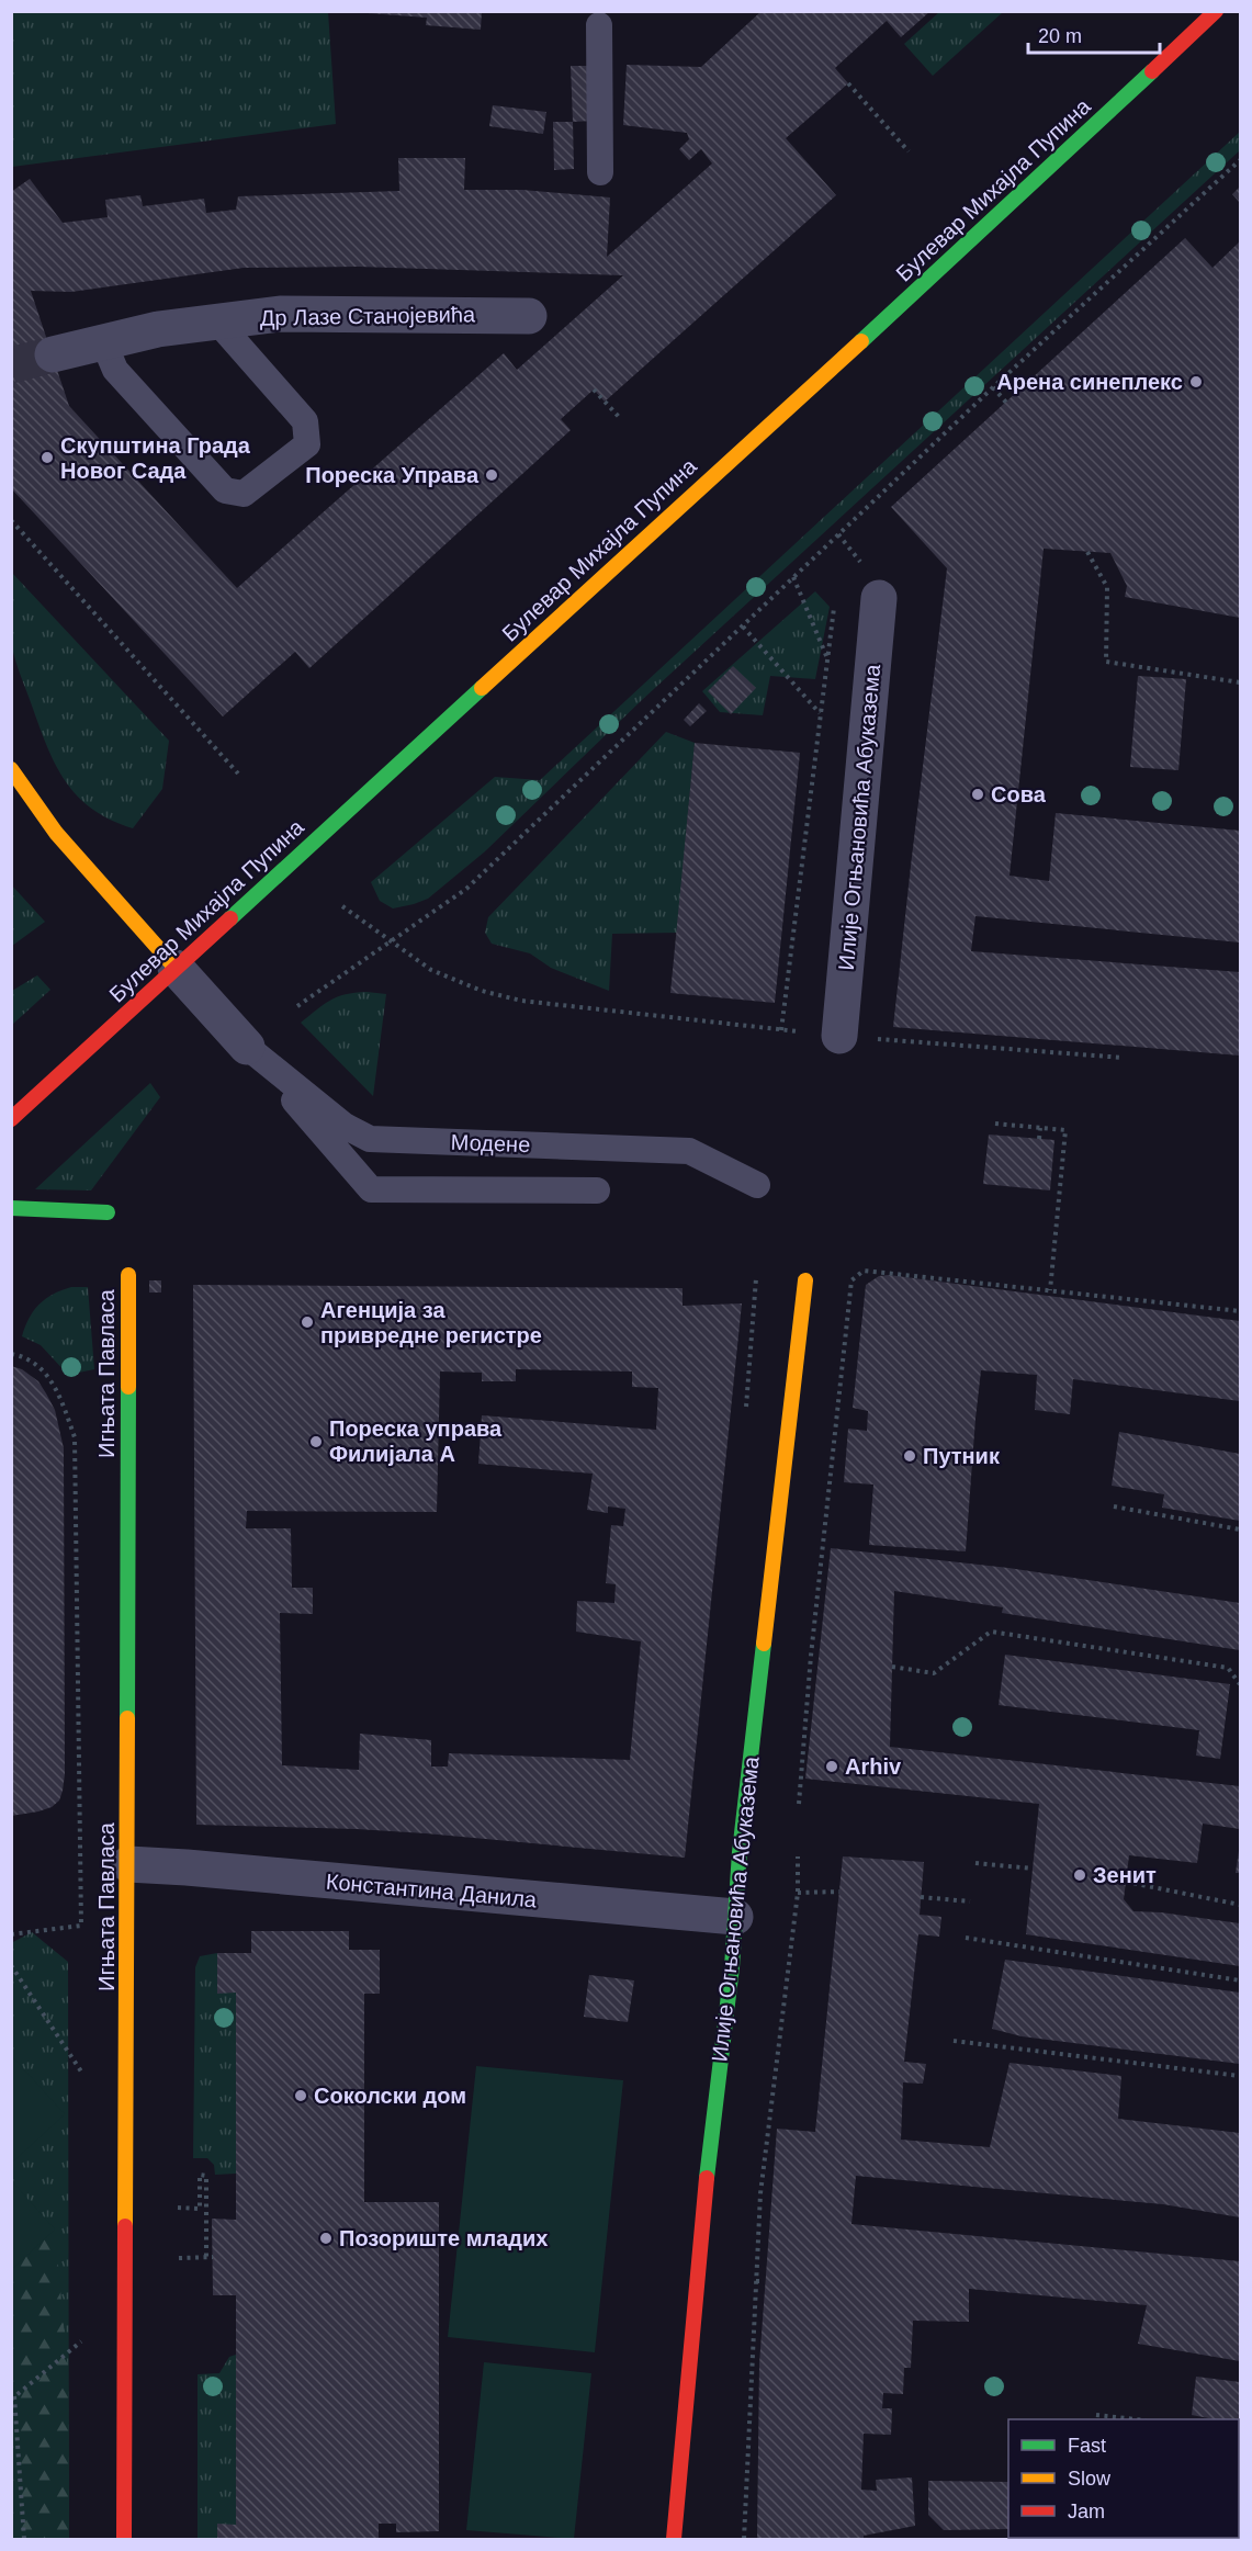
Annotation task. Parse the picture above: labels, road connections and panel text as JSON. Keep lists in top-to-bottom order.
{
  "streets": {
    "street": [
      "Булевар Михајла Пупина",
      "Др Лазе Станојевића",
      "Илије Огњановића Абуказема",
      "Модене",
      "Игњата Павласа",
      "Константина Данила"
    ]
  },
  "crossings": [
    ["Булевар Михајла Пупина", "Модене"],
    ["Илије Огњановића Абуказема", "Константина Данила"],
    ["Игњата Павласа", "Константина Данила"]
  ],
  "places": [
    "Арена синеплекс",
    "Скупштина Града Новог Сада",
    "Пореска Управа",
    "Сова",
    "Агенција за привредне регистре",
    "Пореска управа Филијала А",
    "Путник",
    "Arhiv",
    "Зенит",
    "Соколски дом",
    "Позориште младих"
  ],
  "legend": ["Fast", "Slow", "Jam"],
  "scale_bar": "20 m"
}
